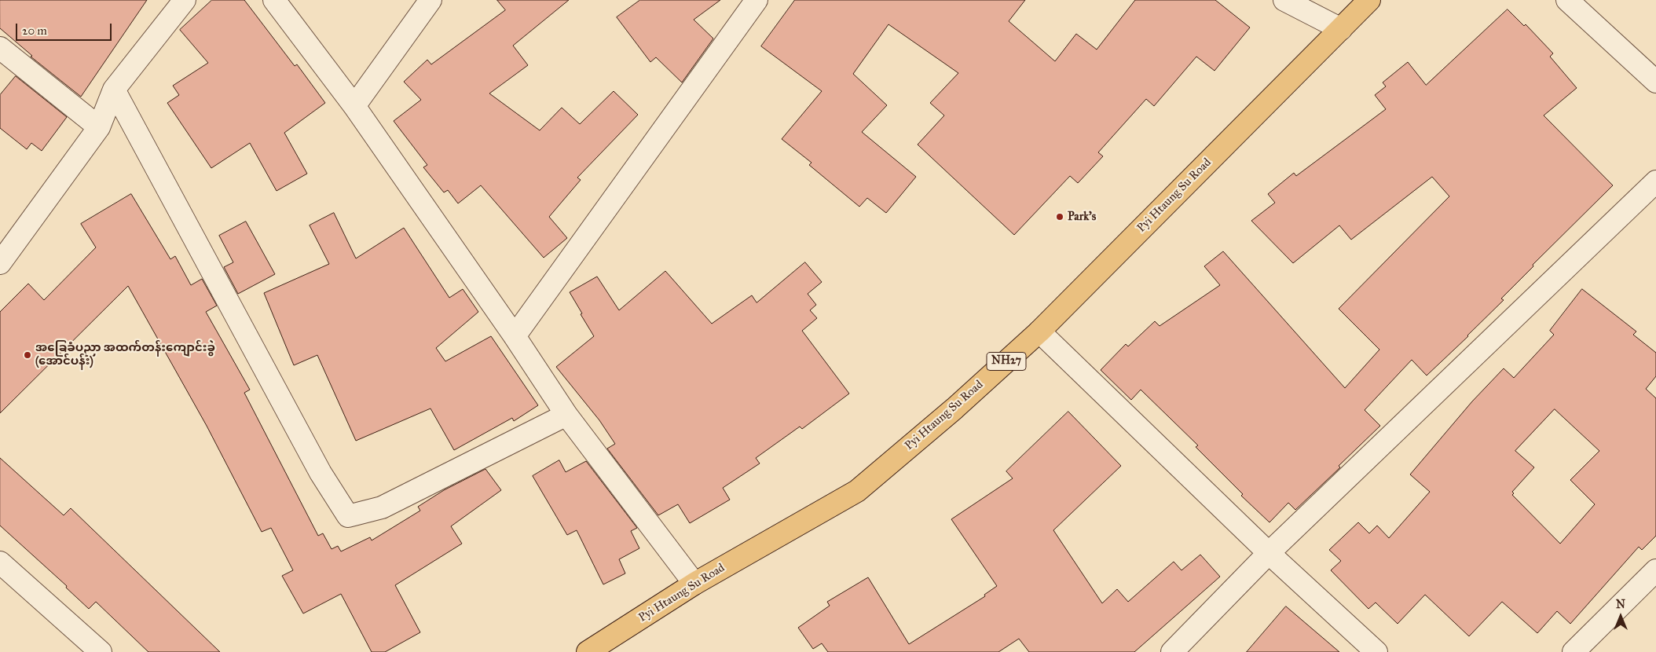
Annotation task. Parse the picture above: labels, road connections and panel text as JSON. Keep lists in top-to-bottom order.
{
  "streets": {
    "highway": ["Pyi Htaung Su Road", "NH27"]
  },
  "places": ["Park's", "အခြေခံပညာ အထက်တန်းကျောင်းခွဲ (အောင်ပန်း)"],
  "scale_bar": "20 m",
  "north": "top"
}
